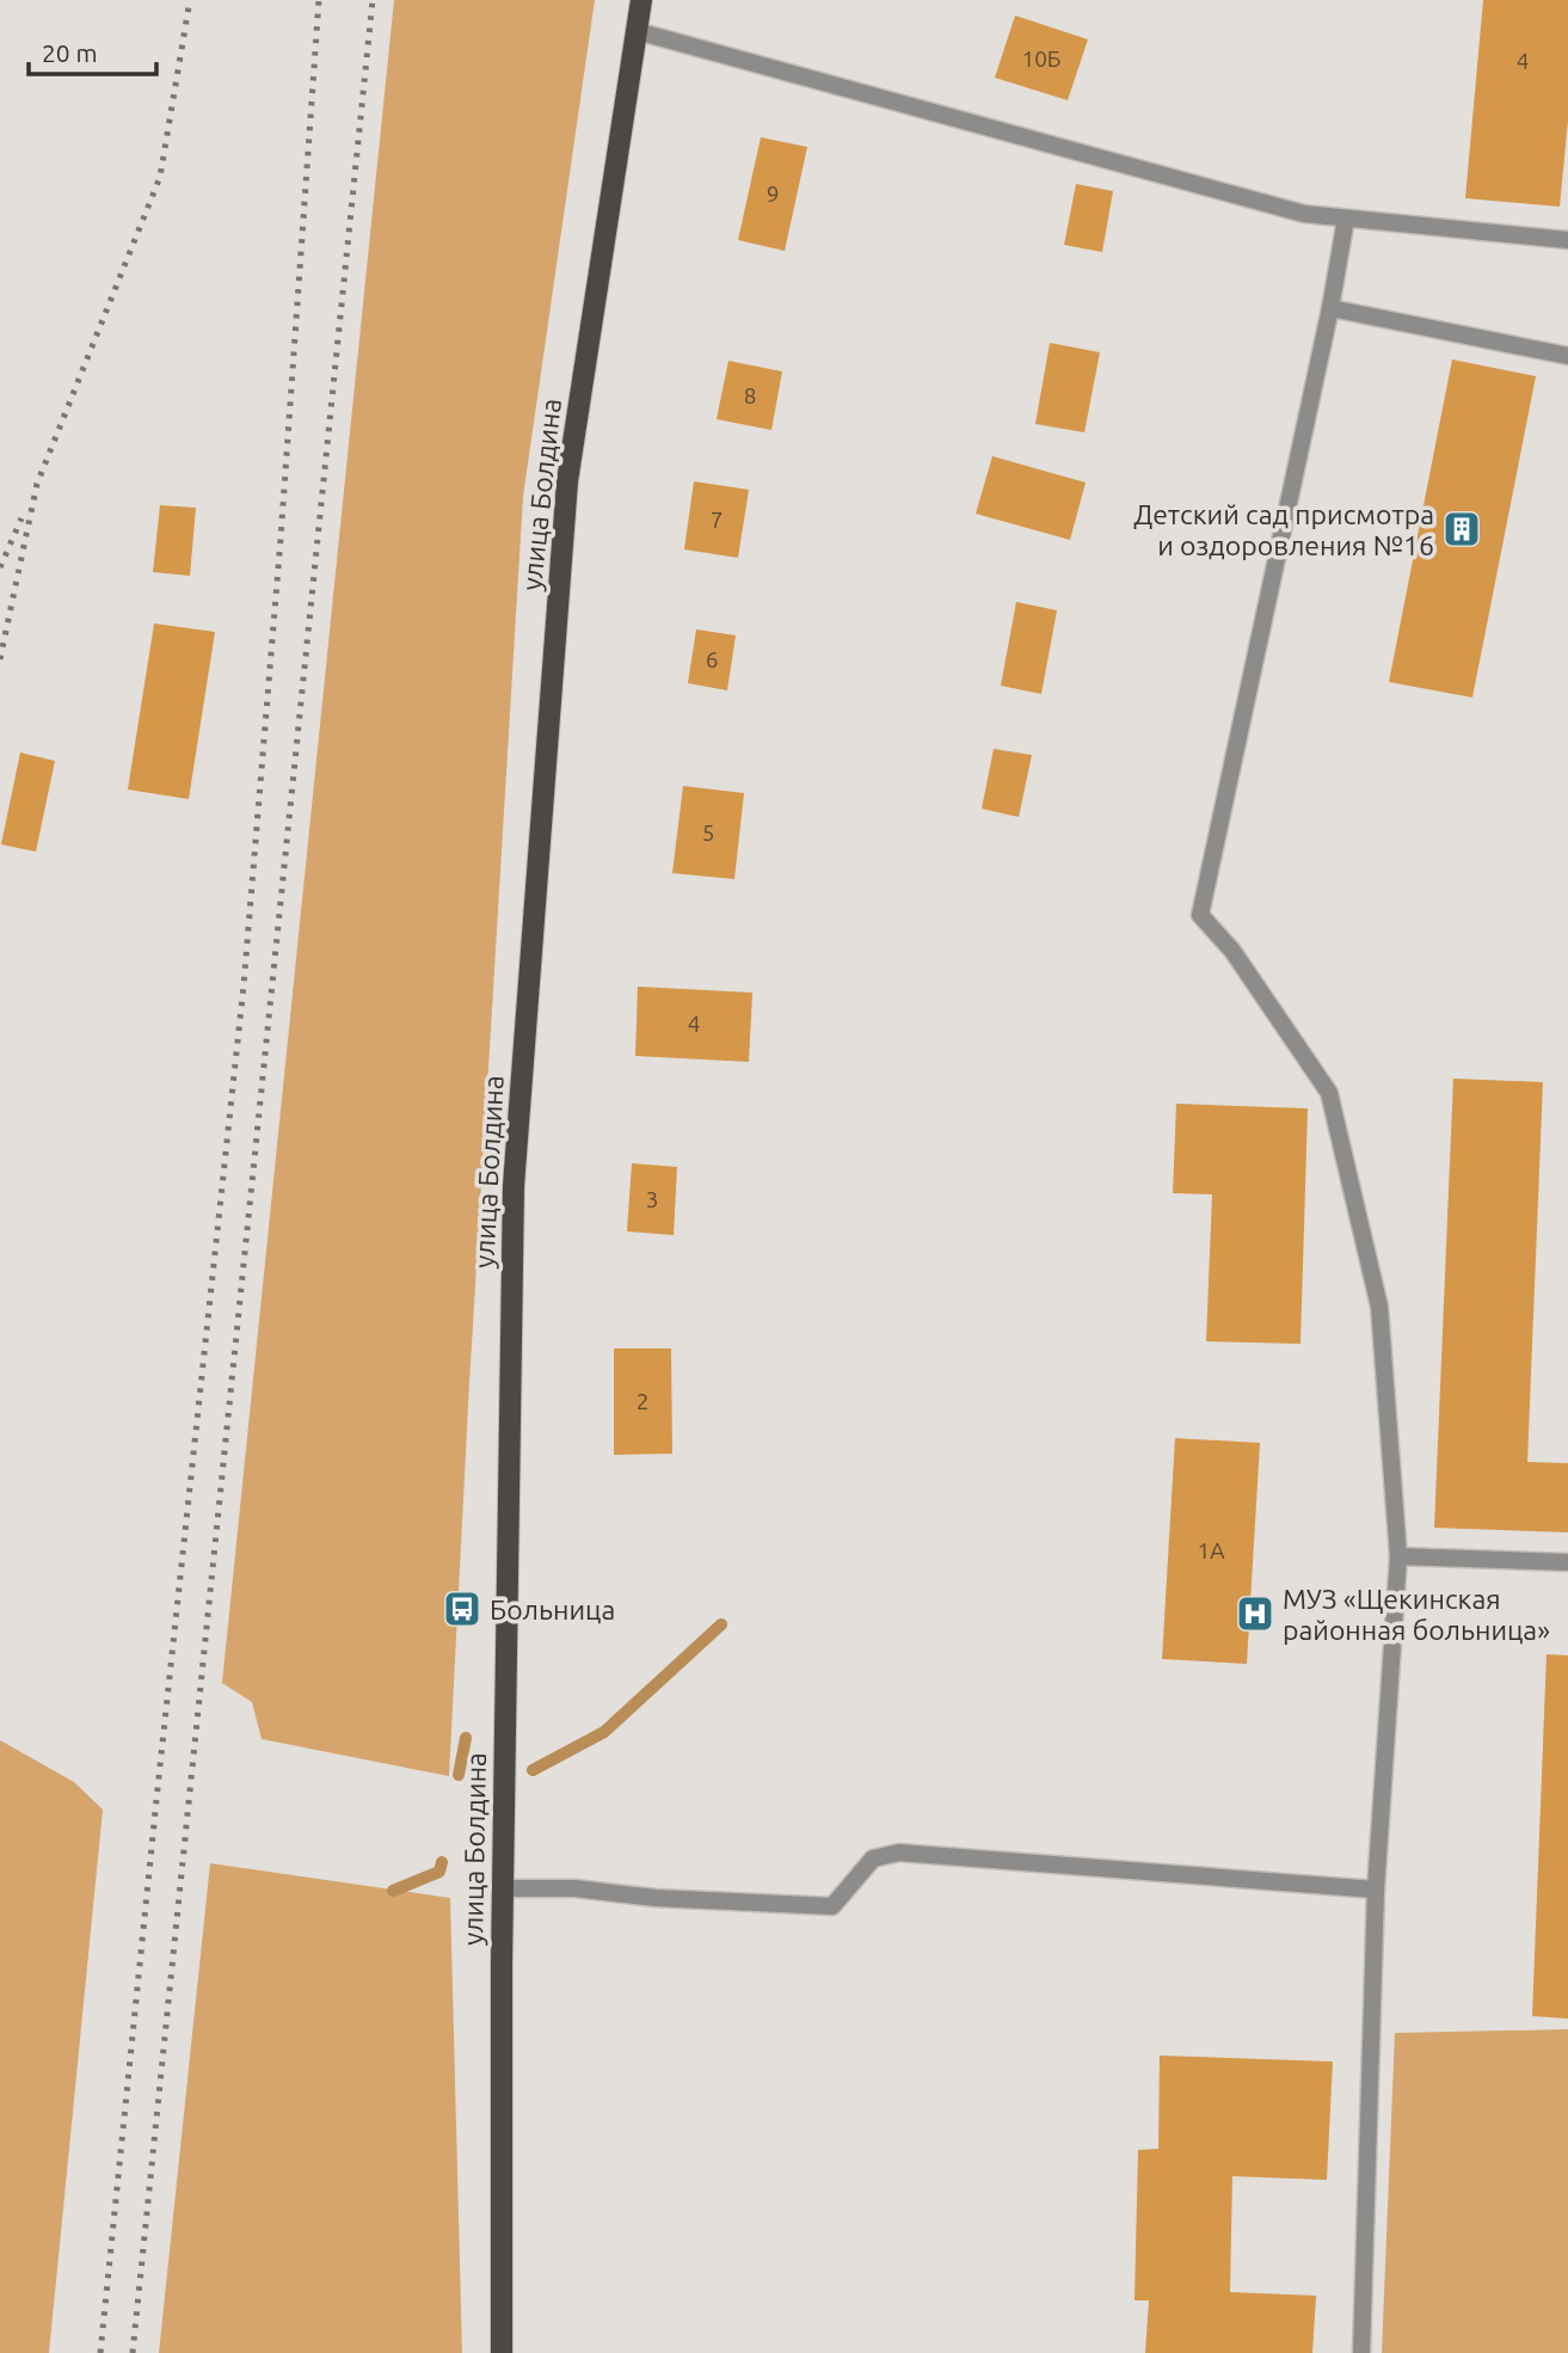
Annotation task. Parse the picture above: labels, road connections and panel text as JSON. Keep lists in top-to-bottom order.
{
  "streets": {
    "main road": ["улица Болдина"]
  },
  "places": {
    "building": ["Детский сад присмотра и оздоровления №16"],
    "bus stop": ["Больница"],
    "hospital": ["МУЗ «Щекинская районная больница»"]
  },
  "house_numbers": [
    "10Б",
    "4",
    "9",
    "8",
    "7",
    "6",
    "5",
    "4",
    "3",
    "2",
    "1А"
  ],
  "scale_bar": "20 m"
}
